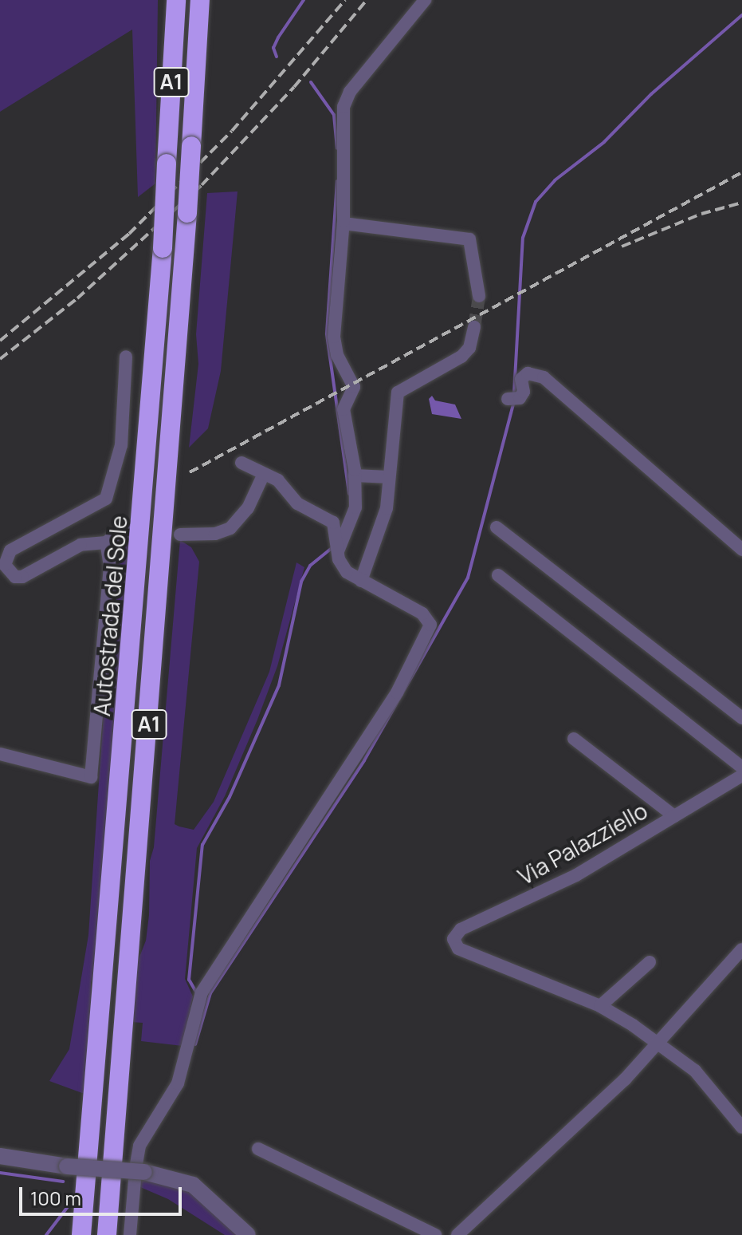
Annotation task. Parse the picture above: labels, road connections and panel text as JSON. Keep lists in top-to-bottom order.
{
  "streets": {
    "highway": ["A1", "Autostrada del Sole"],
    "street": ["Via Palazziello"]
  },
  "scale_bar": "100 m"
}
